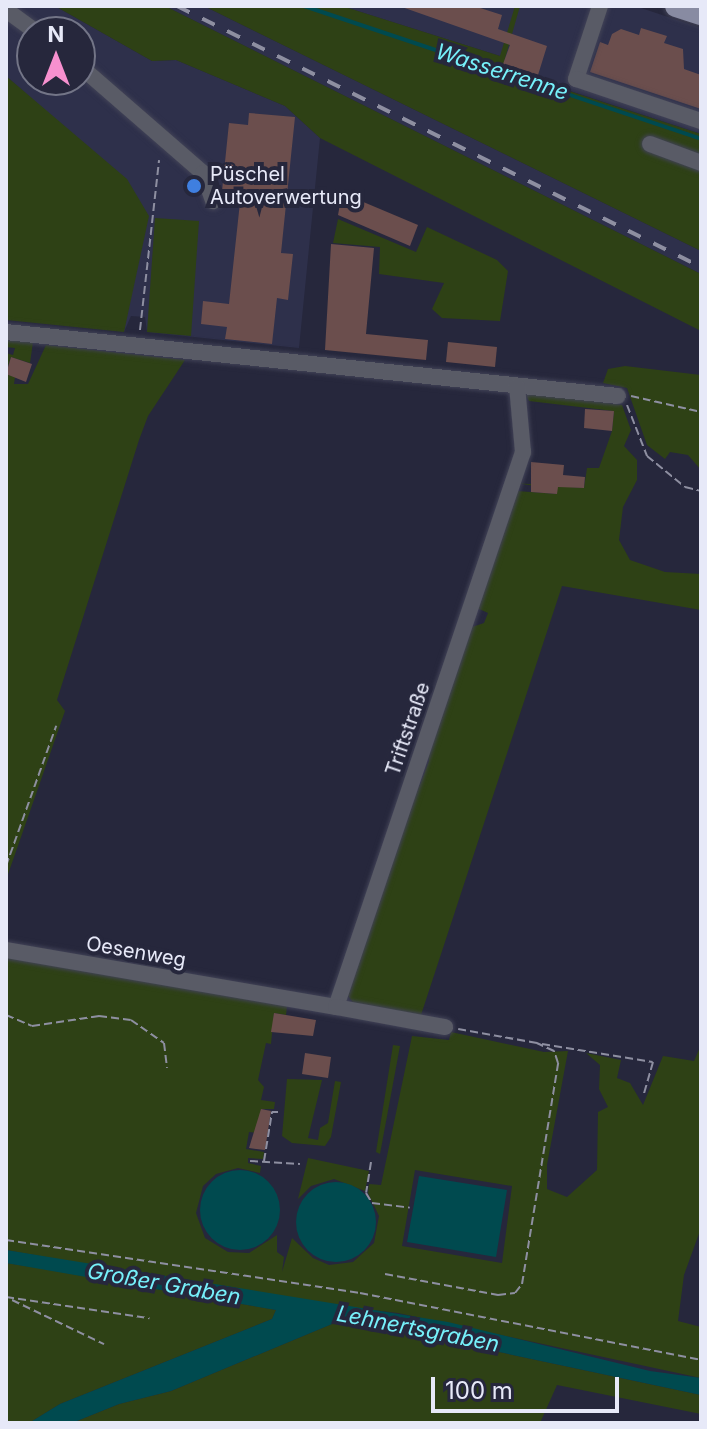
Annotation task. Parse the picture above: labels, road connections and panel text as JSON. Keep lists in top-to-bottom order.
{
  "streets": {
    "street": ["Triftstraße", "Oesenweg"]
  },
  "crossings": [
    ["Triftstraße", "Oesenweg"]
  ],
  "water": ["Wasserrenne", "Großer Graben", "Lehnertsgraben"],
  "places": ["Püschel Autoverwertung"],
  "scale_bar": "100 m",
  "north": "top"
}
